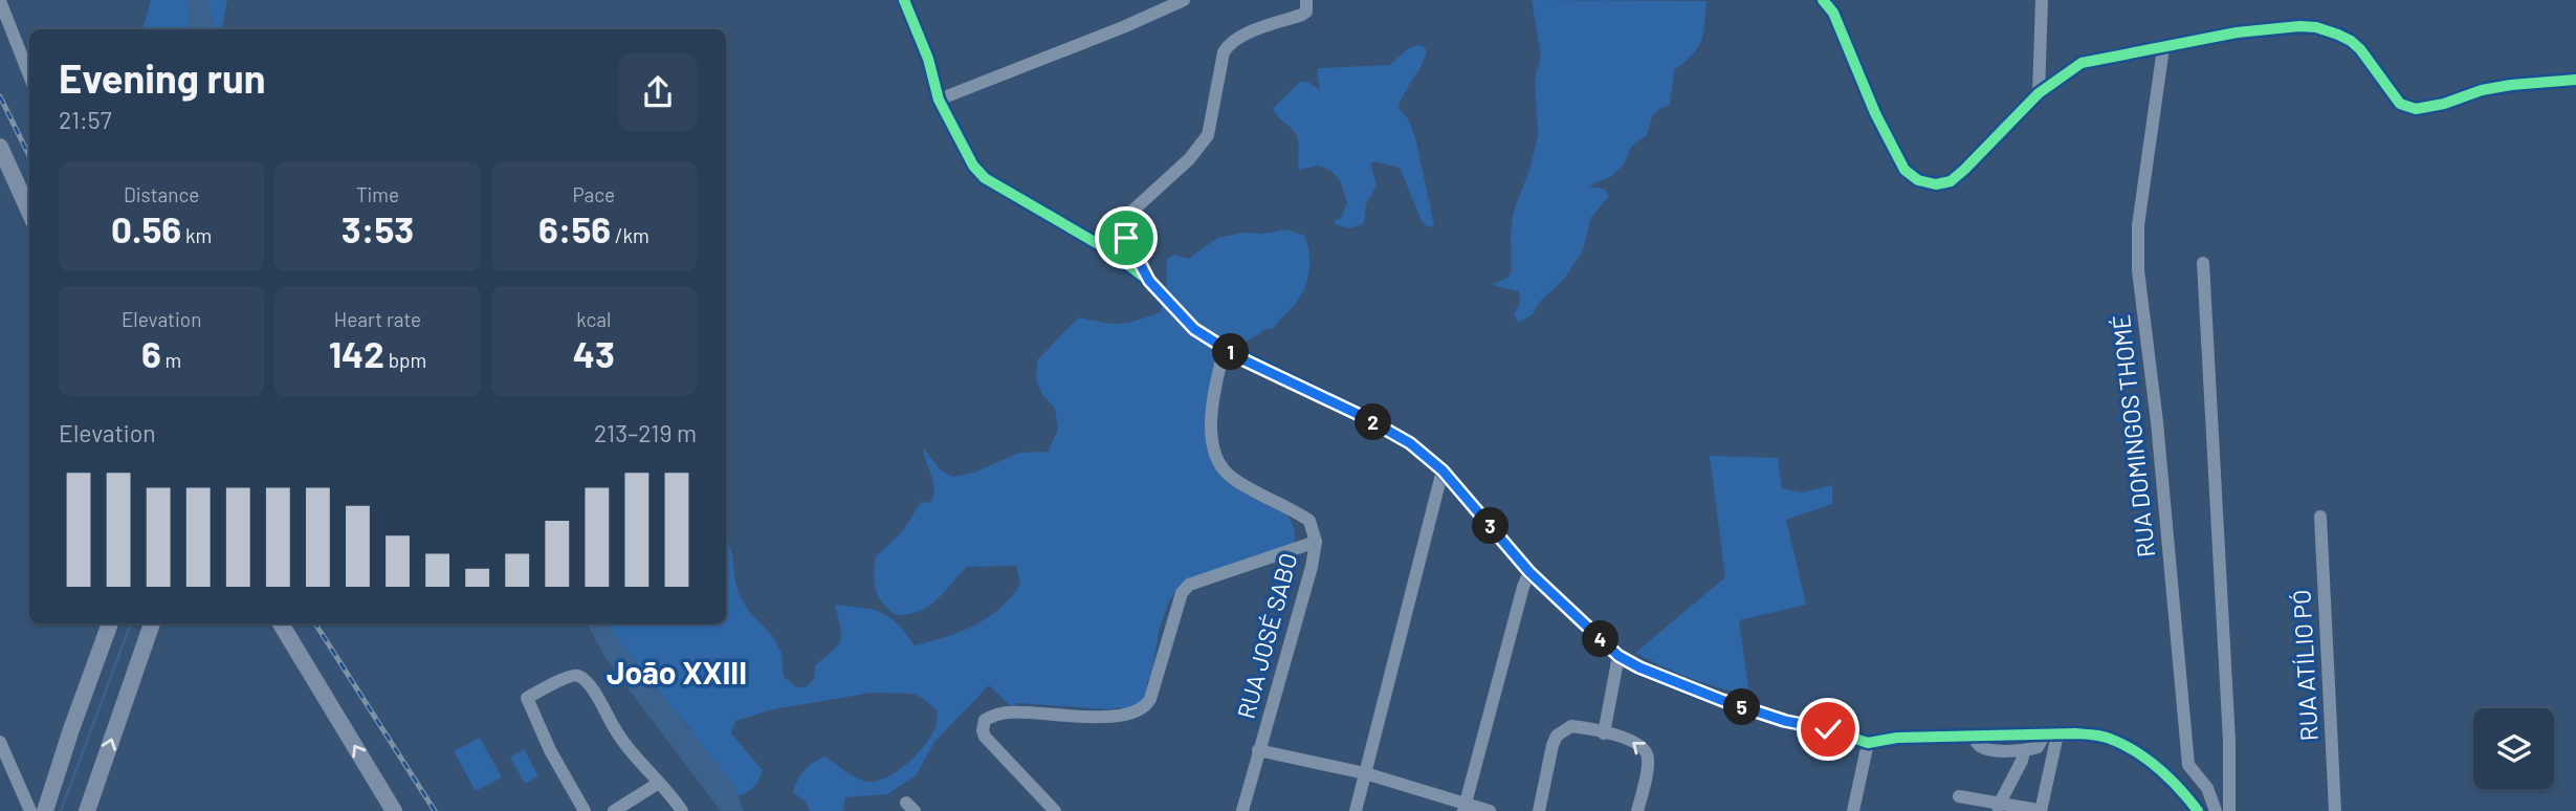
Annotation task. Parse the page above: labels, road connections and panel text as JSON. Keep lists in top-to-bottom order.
{
  "streets": {
    "street": ["RUA DOMINGOS THOMÉ", "RUA JOSÉ SABO", "RUA ATÍLIO PÓ"]
  },
  "districts": ["João XXIII"],
  "page": {
    "heading": ["Evening run", "21:57"],
    "stats": [
      ["Distance", "0.56 km"],
      ["Time", "3:53"],
      ["Pace", "6:56 /km"],
      ["Elevation", "6 m"],
      ["Heart rate", "142 bpm"],
      ["kcal", "43"]
    ],
    "pins": [
      "1",
      "2",
      "3",
      "4",
      "5"
    ],
    "chart": ["Elevation", "213–219 m"]
  }
}
